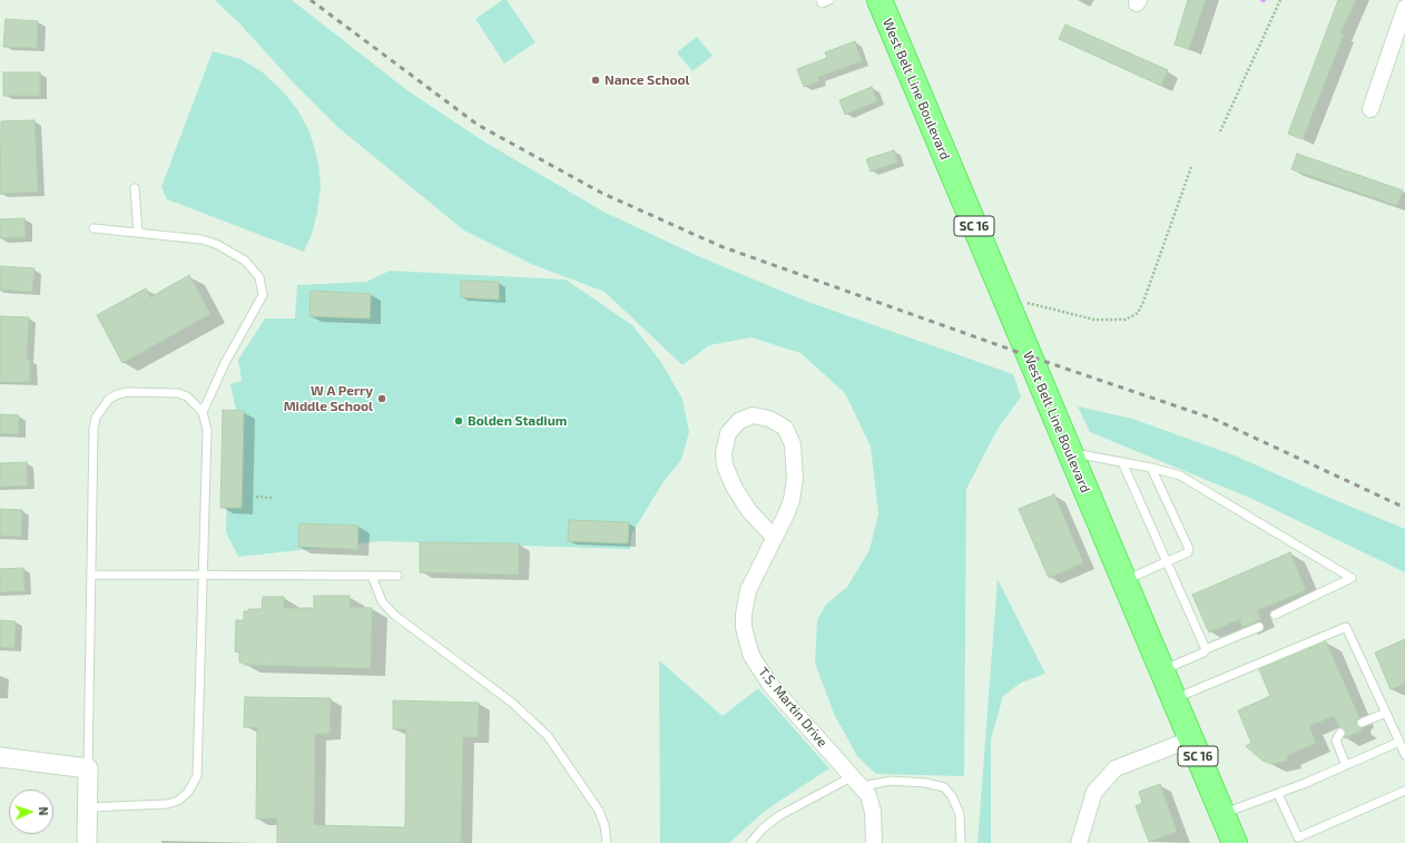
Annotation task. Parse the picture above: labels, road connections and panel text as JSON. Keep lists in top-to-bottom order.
{
  "streets": {
    "main road": ["West Belt Line Boulevard", "SC 16"],
    "street": ["T.S. Martin Drive"]
  },
  "places": ["Nance School", "W A Perry Middle School", "Bolden Stadium"],
  "north": "right"
}
